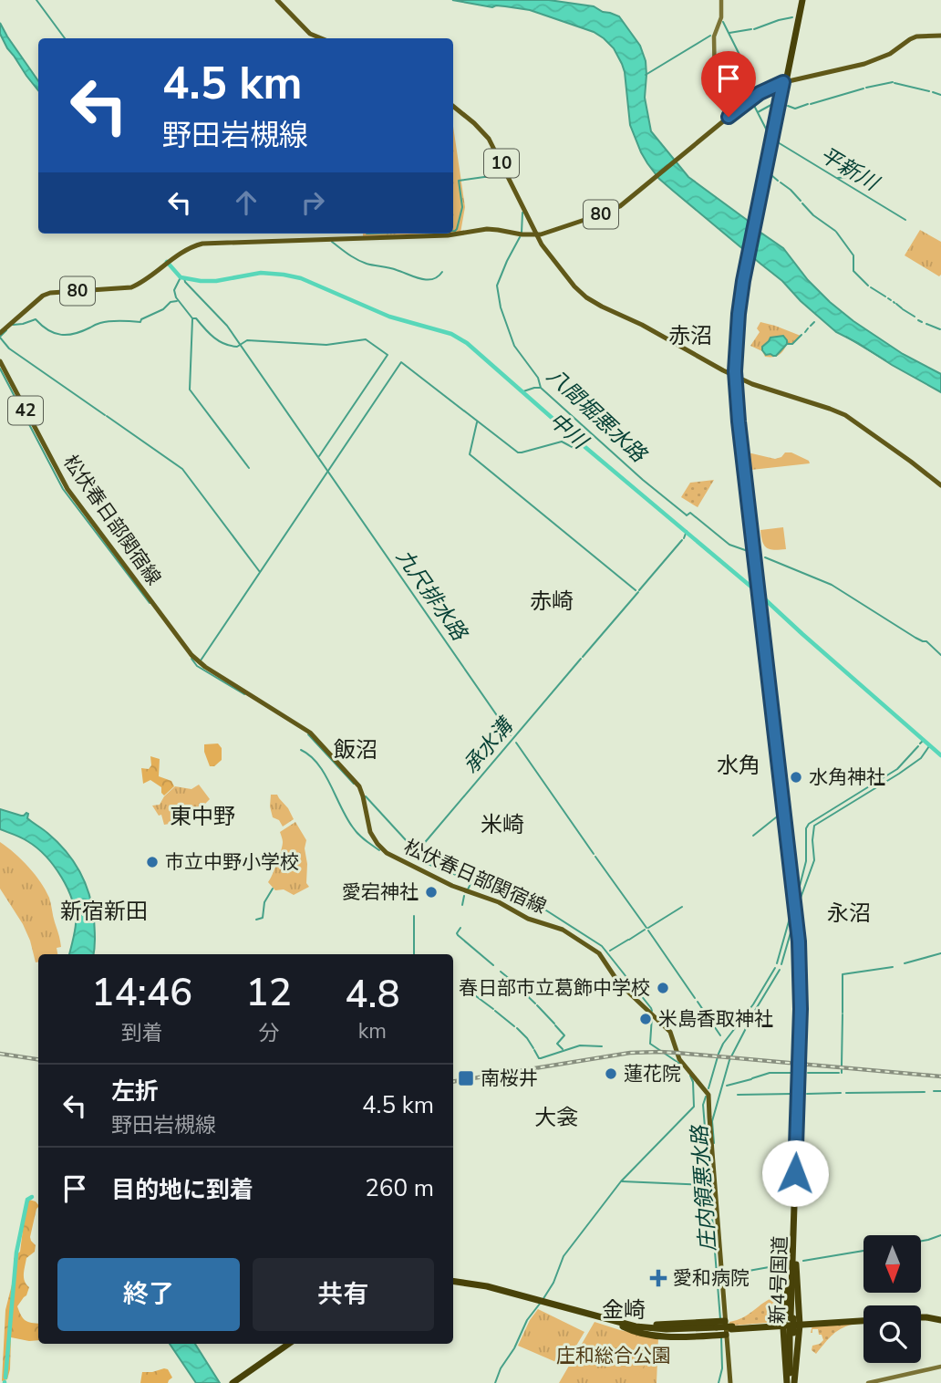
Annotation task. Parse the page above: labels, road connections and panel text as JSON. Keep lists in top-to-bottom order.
{
  "streets": {
    "highway": ["新4号国道"],
    "main road": [
      "10",
      "80",
      "42",
      "松伏春日部関宿線"
    ]
  },
  "crossings": [
    ["10", "80"],
    ["10", "新4号国道"],
    ["80", "新4号国道"]
  ],
  "districts": [
    "赤沼",
    "赤崎",
    "飯沼",
    "水角",
    "東中野",
    "米崎",
    "新宿新田",
    "永沼",
    "大衾",
    "金崎"
  ],
  "water": [
    "平新川",
    "八間堀悪水路",
    "中川",
    "九尺排水路",
    "承水溝",
    "庄内領悪水路"
  ],
  "parks": ["庄和総合公園"],
  "places": {
    "other": [
      "水角神社",
      "市立中野小学校",
      "愛宕神社",
      "春日部市立葛飾中学校",
      "米島香取神社",
      "蓮花院"
    ],
    "transit": ["南桜井"],
    "health": ["愛和病院"]
  },
  "north": "bottom",
  "page": {
    "turn": ["4.5 km", "野田岩槻線"],
    "eta": [
      "14:46",
      "到着",
      "12",
      "分",
      "4.8",
      "km"
    ],
    "list": [
      {
        "name": "左折",
        "note": "野田岩槻線",
        "value": "4.5 km"
      },
      {
        "name": "目的地に到着",
        "value": "260 m"
      }
    ],
    "buttons": ["終了", "共有"]
  }
}
